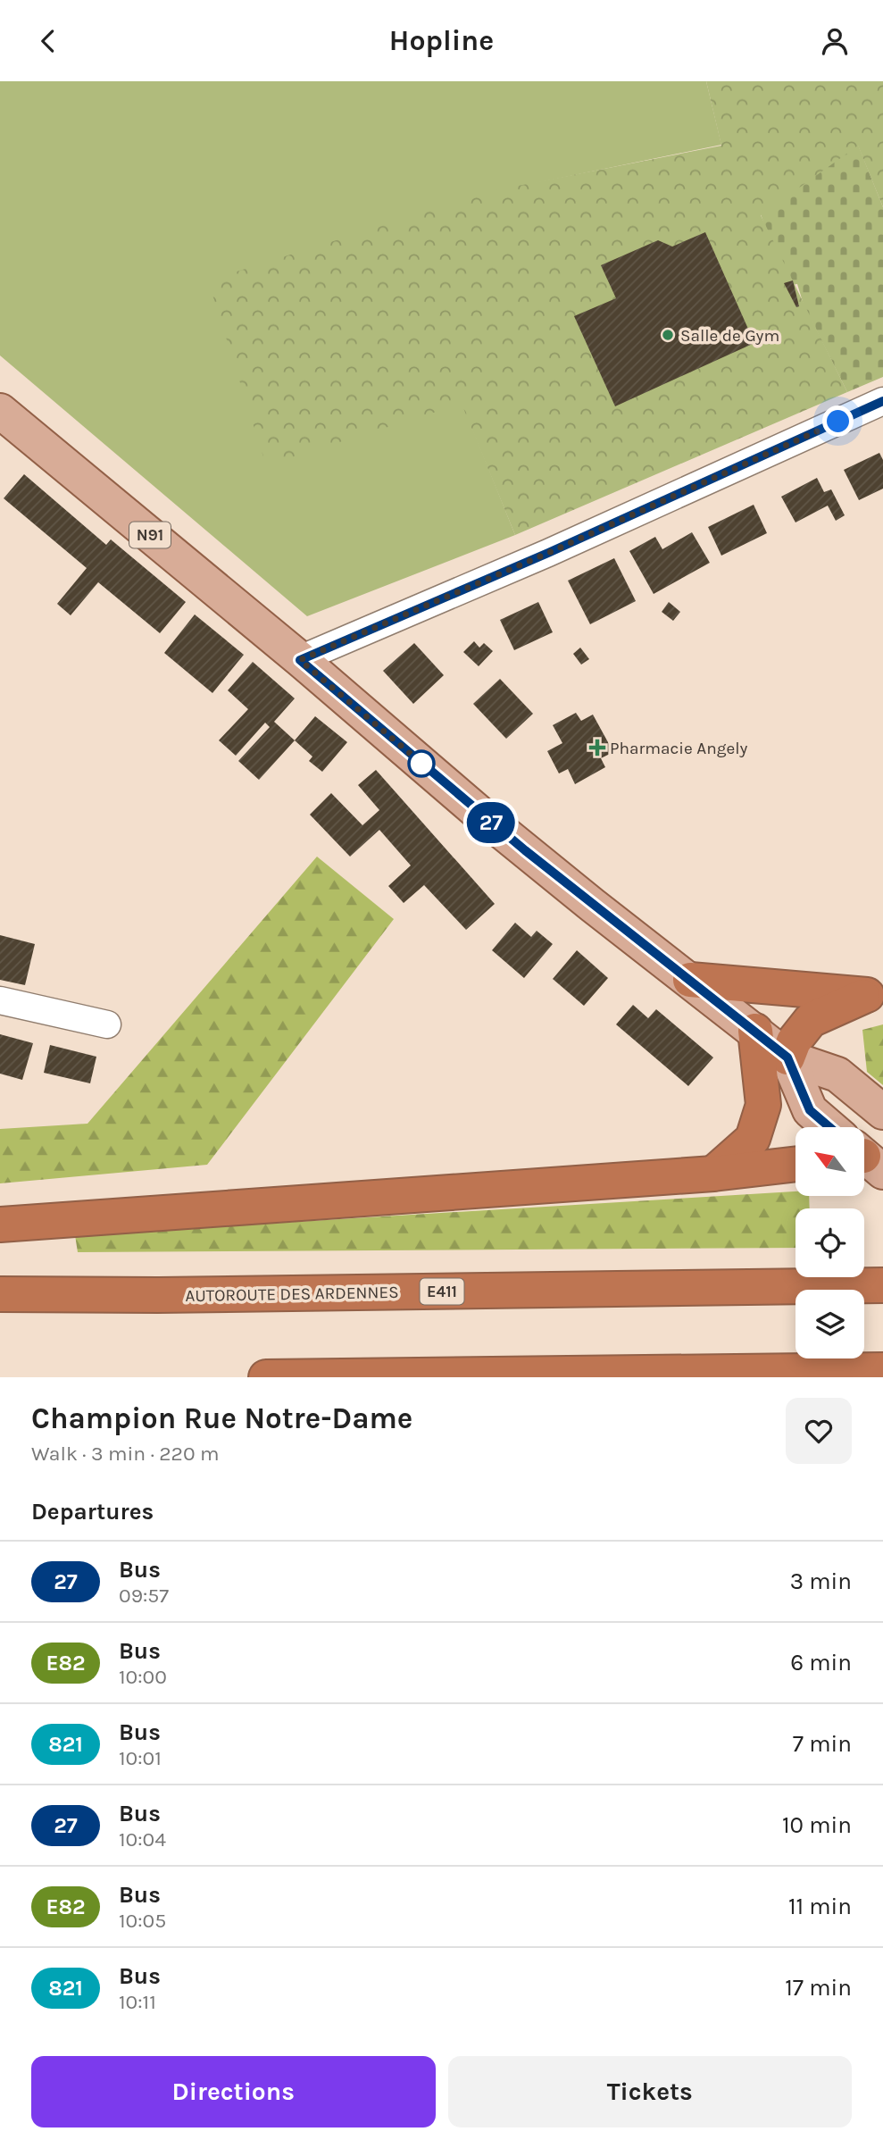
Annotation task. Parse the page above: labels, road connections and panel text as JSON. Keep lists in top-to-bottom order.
{
  "streets": {
    "highway": ["E411", "AUTOROUTE DES ARDENNES"],
    "main road": ["N91"]
  },
  "places": {
    "other": ["Salle de Gym"],
    "health": ["Pharmacie Angely"]
  },
  "lines": ["bus line 27"],
  "north": "top left",
  "page": {
    "header": "Hopline",
    "on_map": "27",
    "heading": [
      ["Champion Rue Notre-Dame", "Walk · 3 min · 220 m"],
      "Departures"
    ],
    "list": [
      {
        "mark": "27",
        "name": "Bus",
        "note": "09:57",
        "value": "3 min"
      },
      {
        "mark": "E82",
        "name": "Bus",
        "note": "10:00",
        "value": "6 min"
      },
      {
        "mark": "821",
        "name": "Bus",
        "note": "10:01",
        "value": "7 min"
      },
      {
        "mark": "27",
        "name": "Bus",
        "note": "10:04",
        "value": "10 min"
      },
      {
        "mark": "E82",
        "name": "Bus",
        "note": "10:05",
        "value": "11 min"
      },
      {
        "mark": "821",
        "name": "Bus",
        "note": "10:11",
        "value": "17 min"
      }
    ],
    "buttons": ["Directions", "Tickets"]
  }
}
